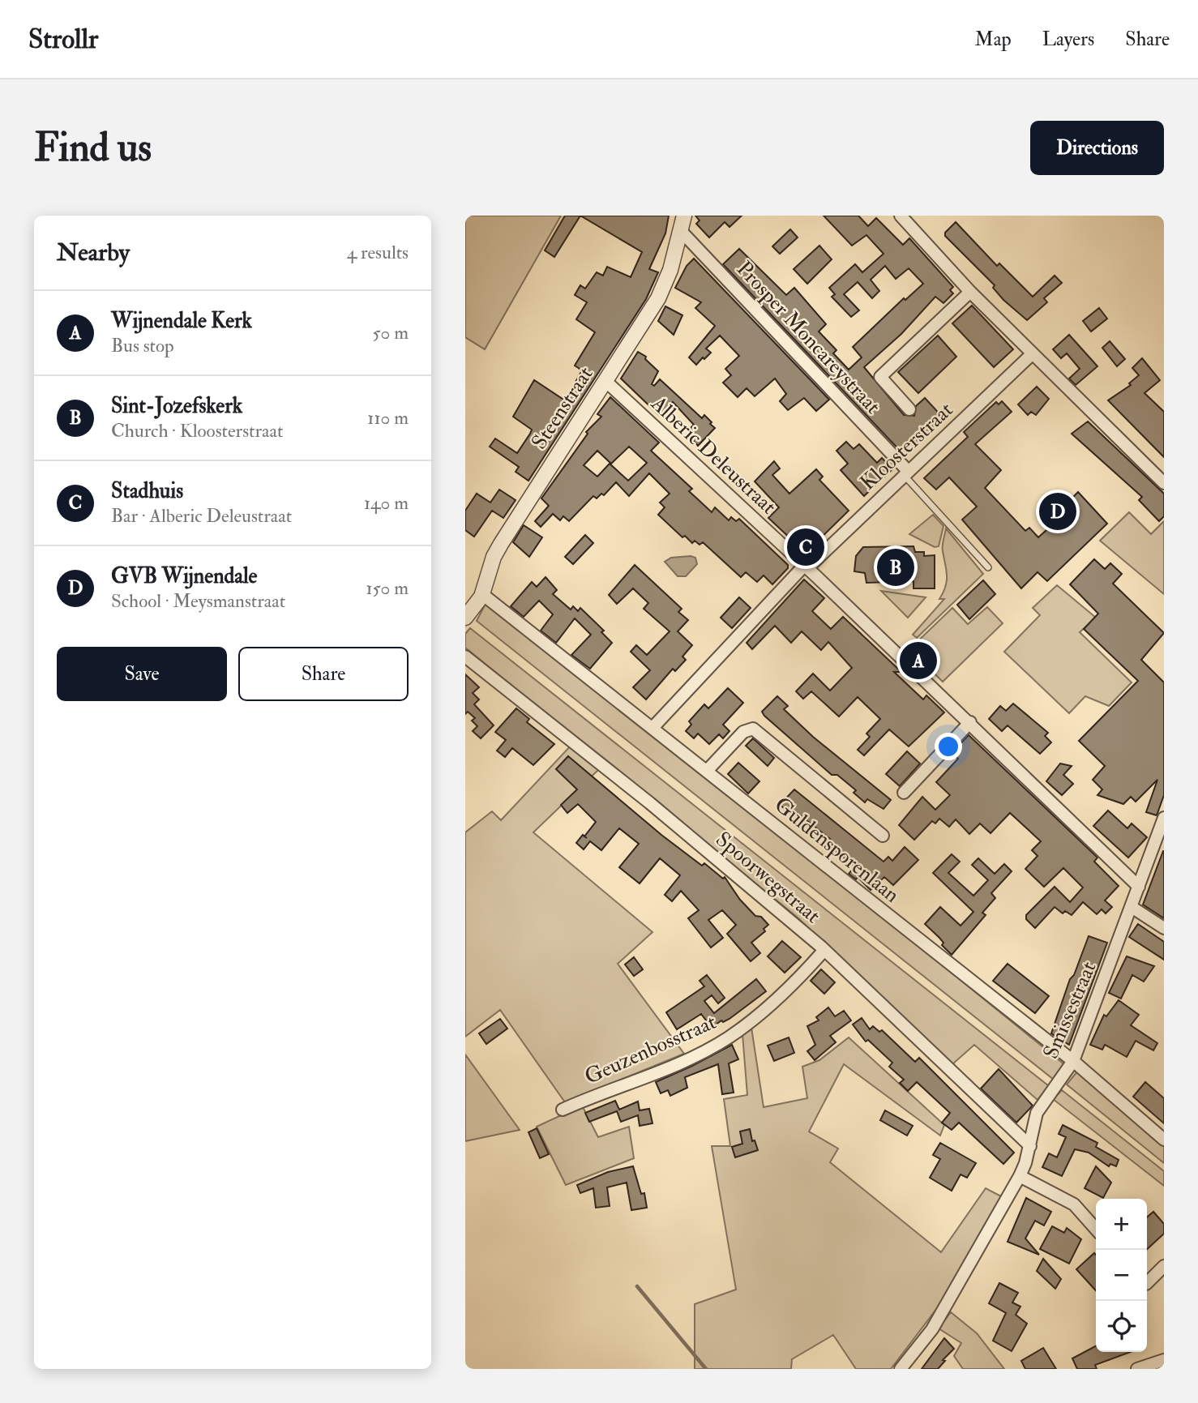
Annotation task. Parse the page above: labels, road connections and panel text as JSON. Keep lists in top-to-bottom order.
{
  "streets": {
    "street": [
      "Prosper Moncareystraat",
      "Steenstraat",
      "Kloosterstraat",
      "Alberic Deleustraat",
      "Guldensporenlaan",
      "Spoorwegstraat",
      "Smissestraat",
      "Geuzenbosstraat"
    ]
  },
  "crossings": [
    ["Prosper Moncareystraat", "Steenstraat"],
    ["Prosper Moncareystraat", "Kloosterstraat"],
    ["Steenstraat", "Alberic Deleustraat"],
    ["Steenstraat", "Guldensporenlaan"],
    ["Kloosterstraat", "Alberic Deleustraat"],
    ["Kloosterstraat", "Guldensporenlaan"],
    ["Alberic Deleustraat", "Smissestraat"],
    ["Guldensporenlaan", "Smissestraat"],
    ["Spoorwegstraat", "Smissestraat"],
    ["Spoorwegstraat", "Geuzenbosstraat"]
  ],
  "page": {
    "header": "Strollr",
    "nav": ["Map", "Layers", "Share"],
    "buttons": [
      "Directions",
      ["Save", "Share"]
    ],
    "title": "Find us",
    "heading": ["Nearby", "4 results"],
    "list": [
      {
        "mark": "A",
        "name": "Wijnendale Kerk",
        "note": "Bus stop",
        "value": "50 m"
      },
      {
        "mark": "B",
        "name": "Sint-Jozefskerk",
        "note": "Church · Kloosterstraat",
        "value": "110 m"
      },
      {
        "mark": "C",
        "name": "Stadhuis",
        "note": "Bar · Alberic Deleustraat",
        "value": "140 m"
      },
      {
        "mark": "D",
        "name": "GVB Wijnendale",
        "note": "School · Meysmanstraat",
        "value": "150 m"
      }
    ],
    "pins": [
      "D",
      "C",
      "B",
      "A"
    ],
    "map_buttons": ["+", "−"]
  }
}
